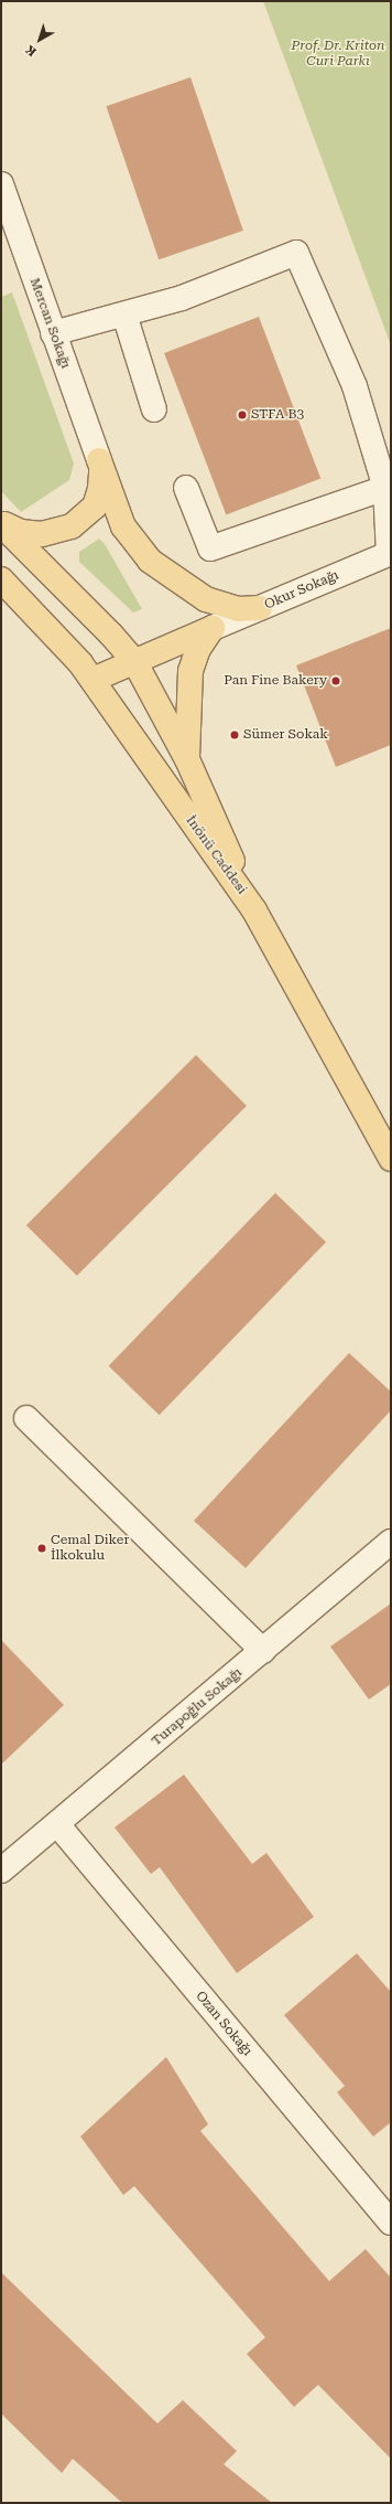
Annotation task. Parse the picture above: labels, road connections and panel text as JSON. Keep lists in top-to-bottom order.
{
  "streets": {
    "main road": ["İnönü Caddesi"],
    "street": [
      "Mercan Sokağı",
      "Okur Sokağı",
      "Turapoğlu Sokağı",
      "Ozan Sokağı"
    ]
  },
  "crossings": [
    ["Turapoğlu Sokağı", "Ozan Sokağı"]
  ],
  "parks": ["Prof. Dr. Kriton Curi Parkı"],
  "places": [
    "STFA B3",
    "Pan Fine Bakery",
    "Sümer Sokak",
    "Cemal Diker İlkokulu"
  ],
  "north": "bottom left"
}
